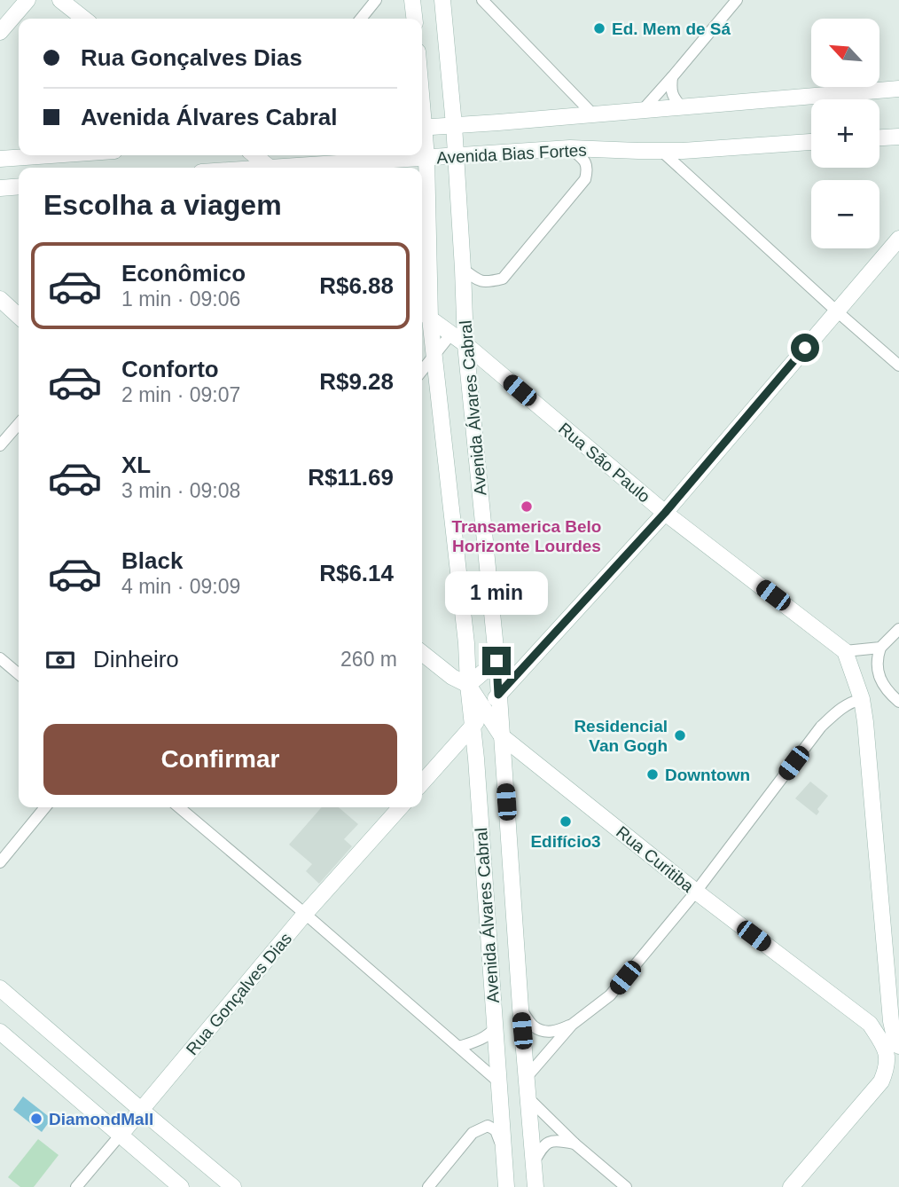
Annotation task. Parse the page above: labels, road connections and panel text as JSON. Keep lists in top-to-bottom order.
{
  "streets": {
    "street": [
      "Avenida Bias Fortes",
      "Avenida Álvares Cabral",
      "Rua São Paulo",
      "Rua Curitiba",
      "Rua Gonçalves Dias"
    ]
  },
  "crossings": [
    ["Avenida Bias Fortes", "Avenida Álvares Cabral"],
    ["Avenida Álvares Cabral", "Rua São Paulo"],
    ["Avenida Álvares Cabral", "Rua Curitiba"]
  ],
  "places": [
    "Ed. Mem de Sá",
    "Transamerica Belo Horizonte Lourdes",
    "Residencial Van Gogh",
    "Downtown",
    "Edifício3",
    "DiamondMall"
  ],
  "north": "top left",
  "page": {
    "map_buttons": ["+", "−"],
    "banner": ["Rua Gonçalves Dias", "Avenida Álvares Cabral"],
    "heading": "Escolha a viagem",
    "list": [
      {
        "name": "Econômico",
        "note": "1 min · 09:06",
        "value": "R$6.88"
      },
      {
        "name": "Conforto",
        "note": "2 min · 09:07",
        "value": "R$9.28"
      },
      {
        "name": "XL",
        "note": "3 min · 09:08",
        "value": "R$11.69"
      },
      {
        "name": "Black",
        "note": "4 min · 09:09",
        "value": "R$6.14"
      }
    ],
    "bubble": "1 min",
    "pay": ["Dinheiro", "260 m"],
    "buttons": "Confirmar"
  }
}
